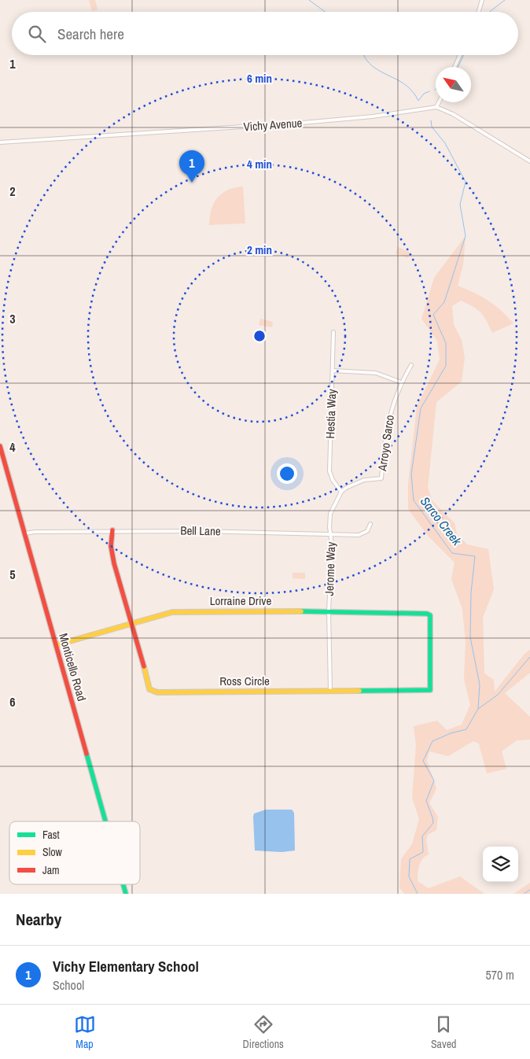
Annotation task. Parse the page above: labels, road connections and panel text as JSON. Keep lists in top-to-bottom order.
{
  "streets": {
    "street": [
      "Vichy Avenue",
      "Hestia Way",
      "Arroyo Sarco",
      "Bell Lane",
      "Jerome Way",
      "Lorraine Drive",
      "Monticello Road",
      "Ross Circle"
    ]
  },
  "crossings": [
    ["Hestia Way", "Arroyo Sarco"],
    ["Hestia Way", "Jerome Way"],
    ["Arroyo Sarco", "Jerome Way"],
    ["Bell Lane", "Jerome Way"],
    ["Bell Lane", "Monticello Road"],
    ["Bell Lane", "Ross Circle"],
    ["Jerome Way", "Lorraine Drive"],
    ["Jerome Way", "Ross Circle"],
    ["Lorraine Drive", "Monticello Road"],
    ["Lorraine Drive", "Ross Circle"]
  ],
  "water": ["Sarco Creek"],
  "legend": ["Fast", "Slow", "Jam"],
  "north": "top left",
  "page": {
    "search": "Search here",
    "pins": "1",
    "heading": "Nearby",
    "list": [
      {
        "mark": "1",
        "name": "Vichy Elementary School",
        "note": "School",
        "value": "570 m"
      }
    ],
    "nav": ["Map", "Directions", "Saved"]
  },
  "grid": {
    "rows": [
      "1",
      "2",
      "3",
      "4",
      "5",
      "6"
    ]
  },
  "rings": ["6 min", "4 min", "2 min"]
}
